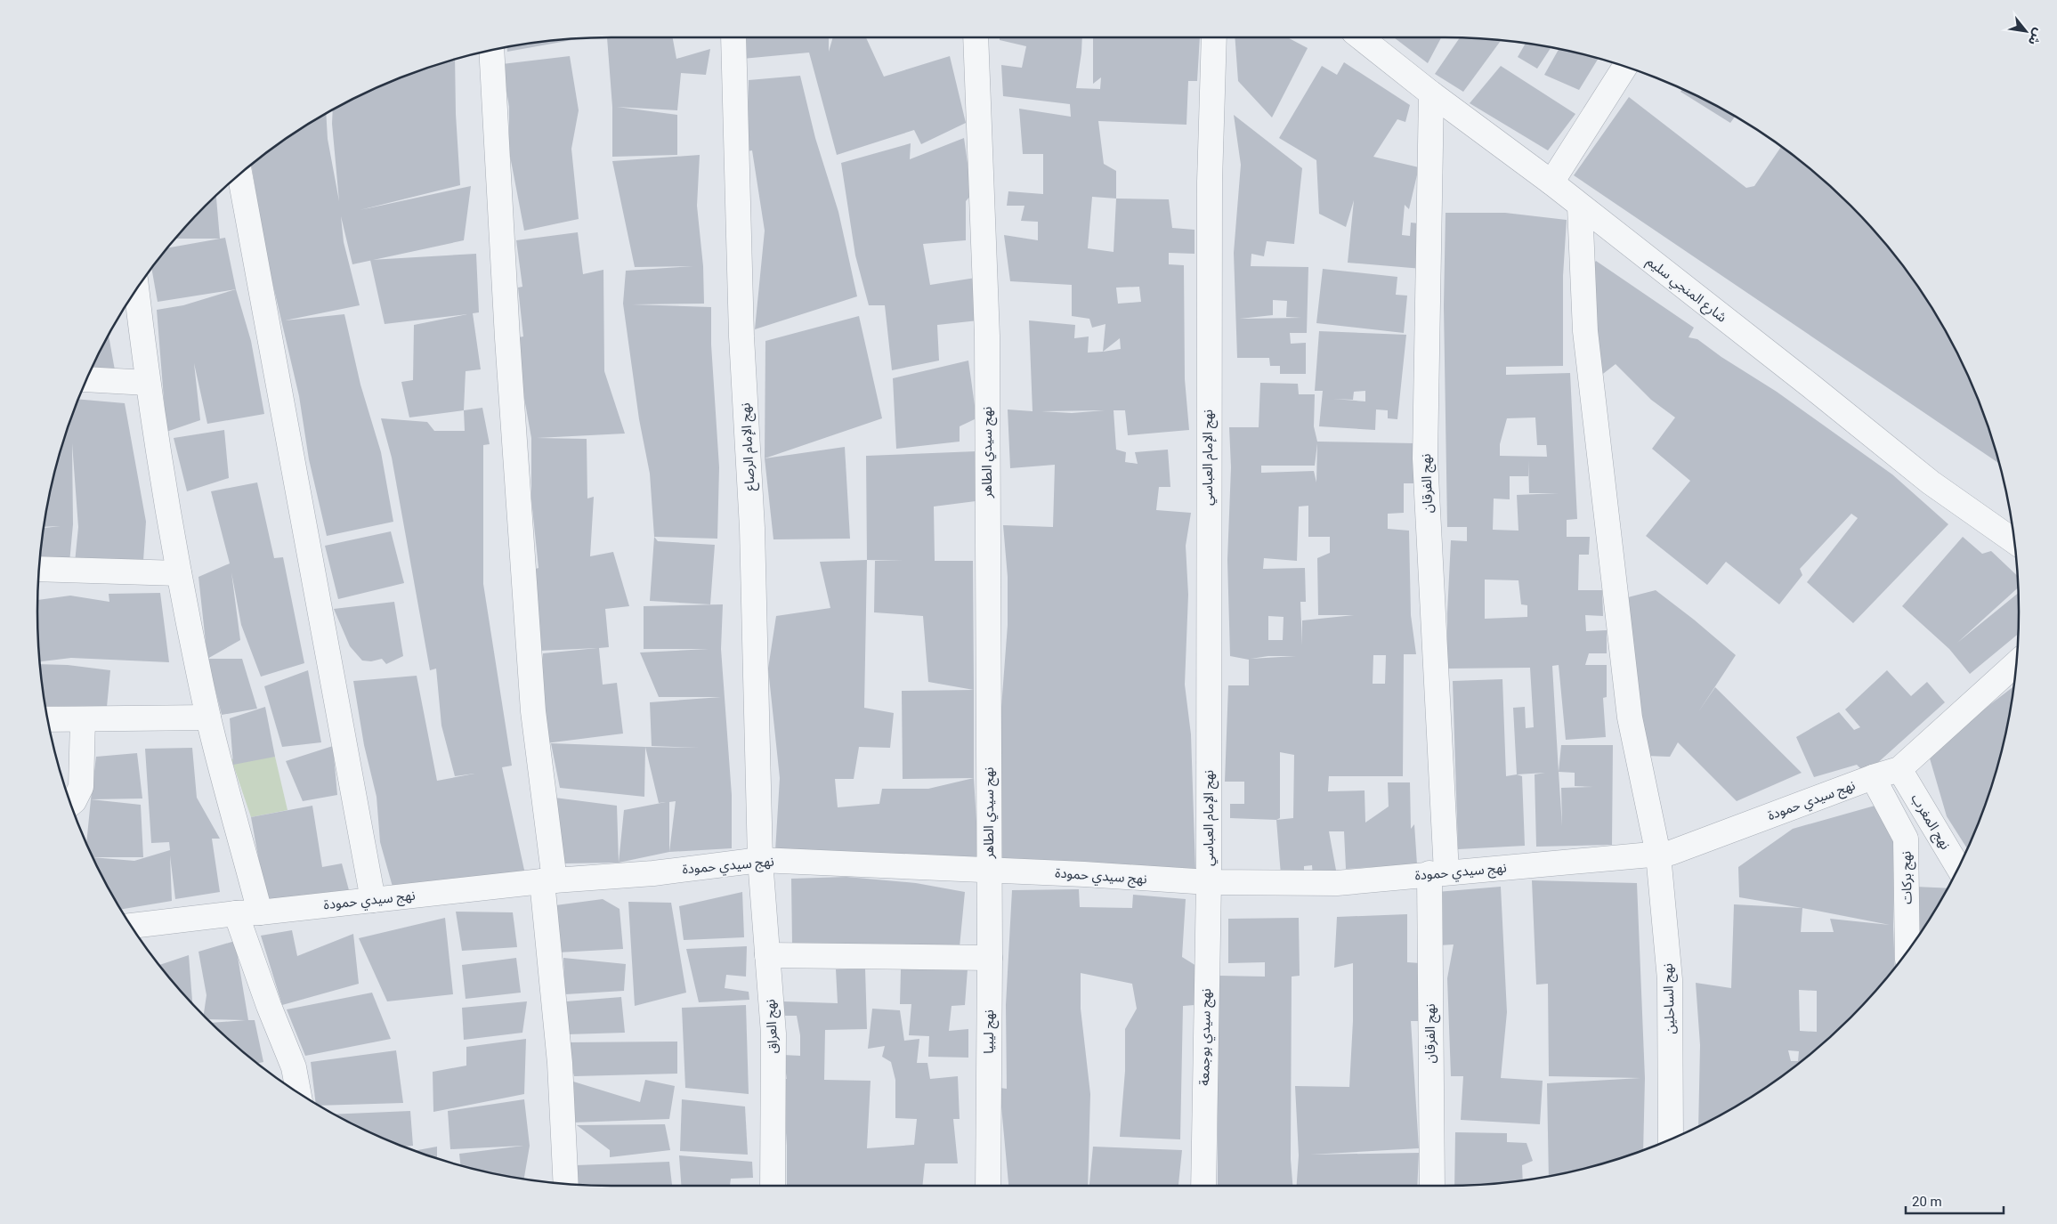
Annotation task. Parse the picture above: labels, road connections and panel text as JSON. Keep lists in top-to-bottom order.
{
  "streets": {
    "street": [
      "شارع المنجي سليم",
      "نهج الإمام الرصاع",
      "نهج سيدي الطاهر",
      "نهج الإمام العباسي",
      "نهج الفرقان",
      "نهج سيدي حمودة",
      "نهج المغرب",
      "نهج بركات",
      "نهج الساحلين",
      "نهج العراق",
      "نهج ليبيا",
      "نهج سيدي بوجمعة"
    ]
  },
  "crossings": [
    ["شارع المنجي سليم", "نهج الفرقان"],
    ["شارع المنجي سليم", "نهج الساحلين"],
    ["نهج الإمام الرصاع", "نهج سيدي حمودة"],
    ["نهج الإمام الرصاع", "نهج العراق"],
    ["نهج سيدي الطاهر", "نهج سيدي حمودة"],
    ["نهج سيدي الطاهر", "نهج ليبيا"],
    ["نهج الإمام العباسي", "نهج سيدي حمودة"],
    ["نهج الإمام العباسي", "نهج سيدي بوجمعة"],
    ["نهج الفرقان", "نهج سيدي حمودة"],
    ["نهج سيدي حمودة", "نهج المغرب"],
    ["نهج سيدي حمودة", "نهج بركات"],
    ["نهج سيدي حمودة", "نهج الساحلين"],
    ["نهج سيدي حمودة", "نهج العراق"],
    ["نهج سيدي حمودة", "نهج ليبيا"],
    ["نهج سيدي حمودة", "نهج سيدي بوجمعة"]
  ],
  "scale_bar": "20 m",
  "north": "bottom right"
}
